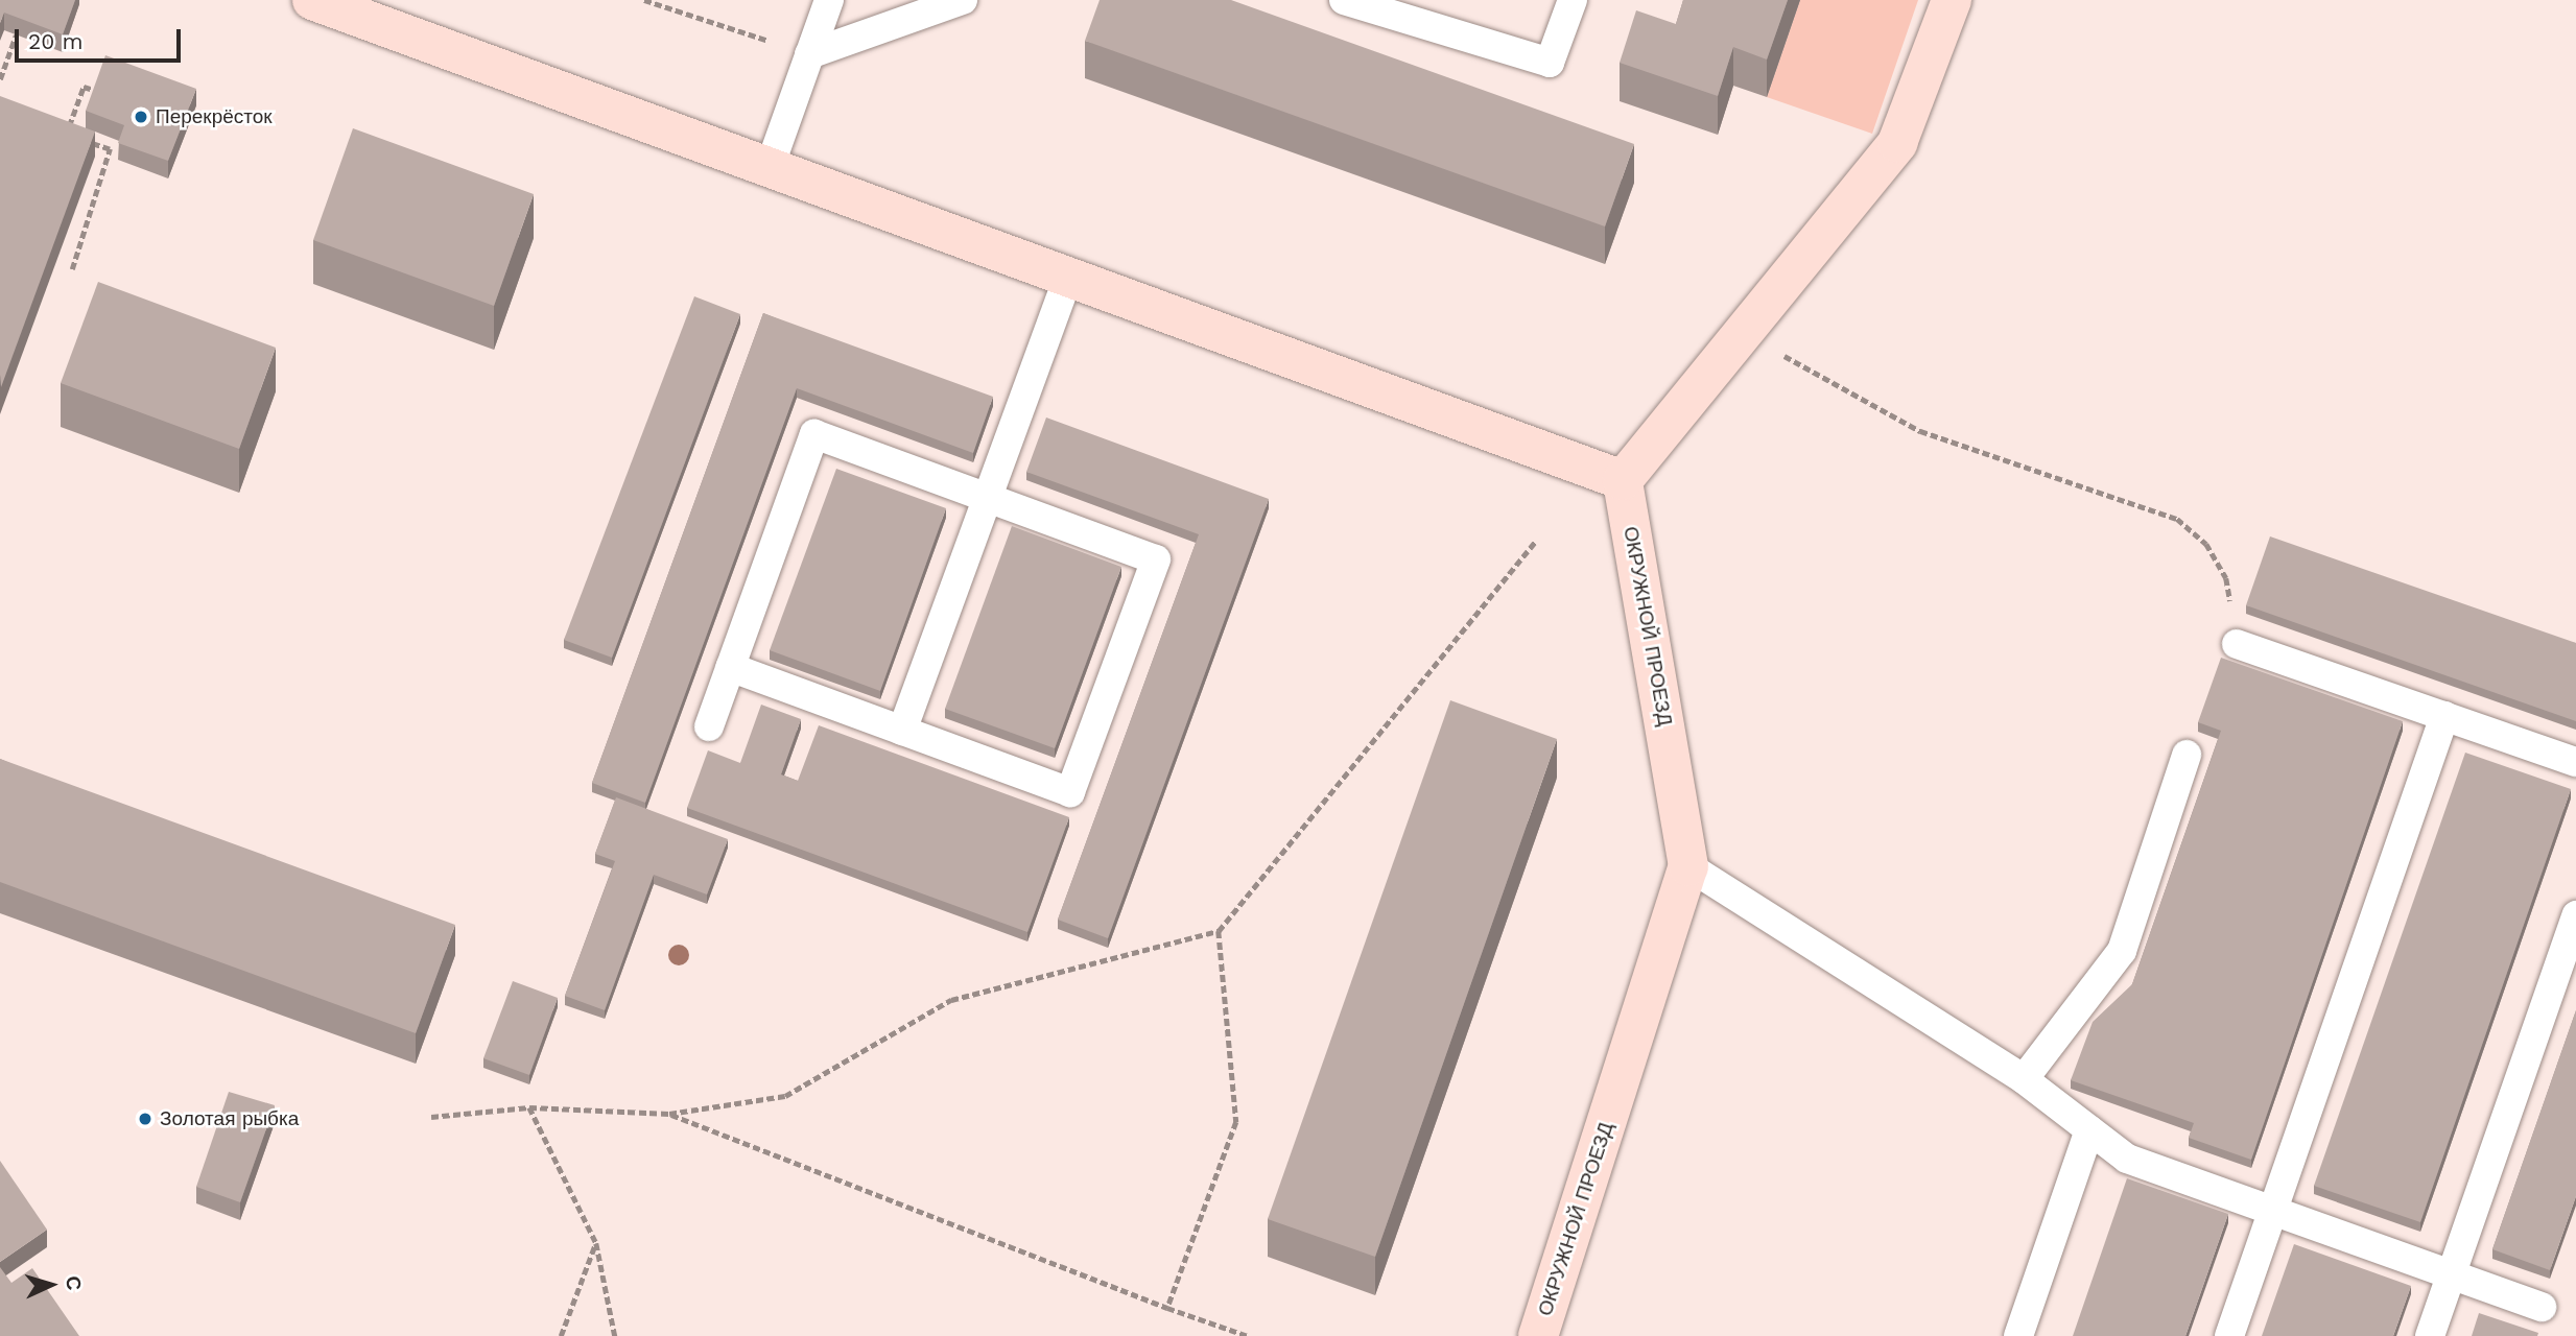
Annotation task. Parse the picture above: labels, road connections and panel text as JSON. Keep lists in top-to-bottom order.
{
  "streets": {
    "street": ["ОКРУЖНОЙ ПРОЕЗД"]
  },
  "places": ["Перекрёсток", "Золотая рыбка"],
  "scale_bar": "20 m",
  "north": "right"
}
